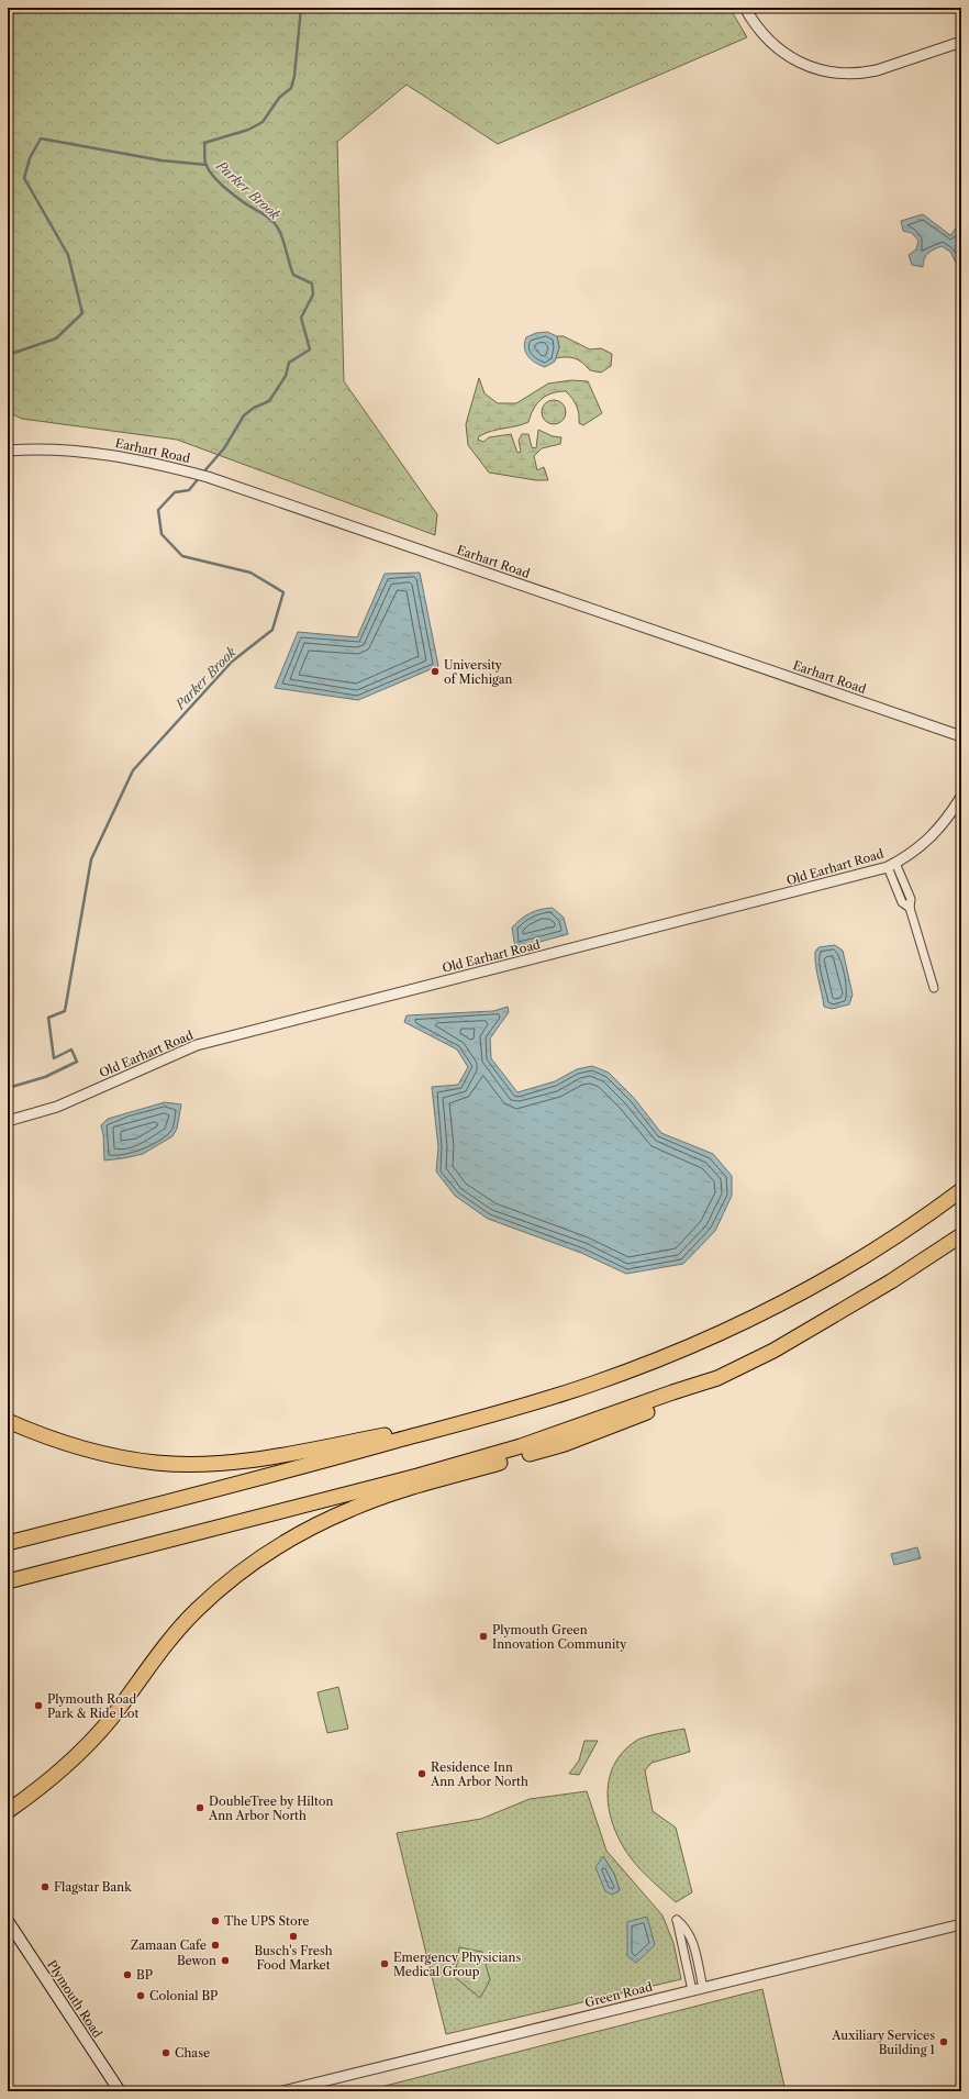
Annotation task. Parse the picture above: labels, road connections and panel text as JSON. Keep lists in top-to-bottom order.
{
  "streets": {
    "main road": ["Plymouth Road"],
    "street": ["Earhart Road", "Old Earhart Road", "Green Road"]
  },
  "water": ["Parker Brook"],
  "places": [
    "University of Michigan",
    "Plymouth Green Innovation Community",
    "Plymouth Road Park & Ride Lot",
    "Residence Inn Ann Arbor North",
    "DoubleTree by Hilton Ann Arbor North",
    "Flagstar Bank",
    "The UPS Store",
    "Busch's Fresh Food Market",
    "Zamaan Cafe",
    "Bewon",
    "Emergency Physicians Medical Group",
    "BP",
    "Colonial BP",
    "Auxiliary Services Building 1",
    "Chase"
  ]
}
